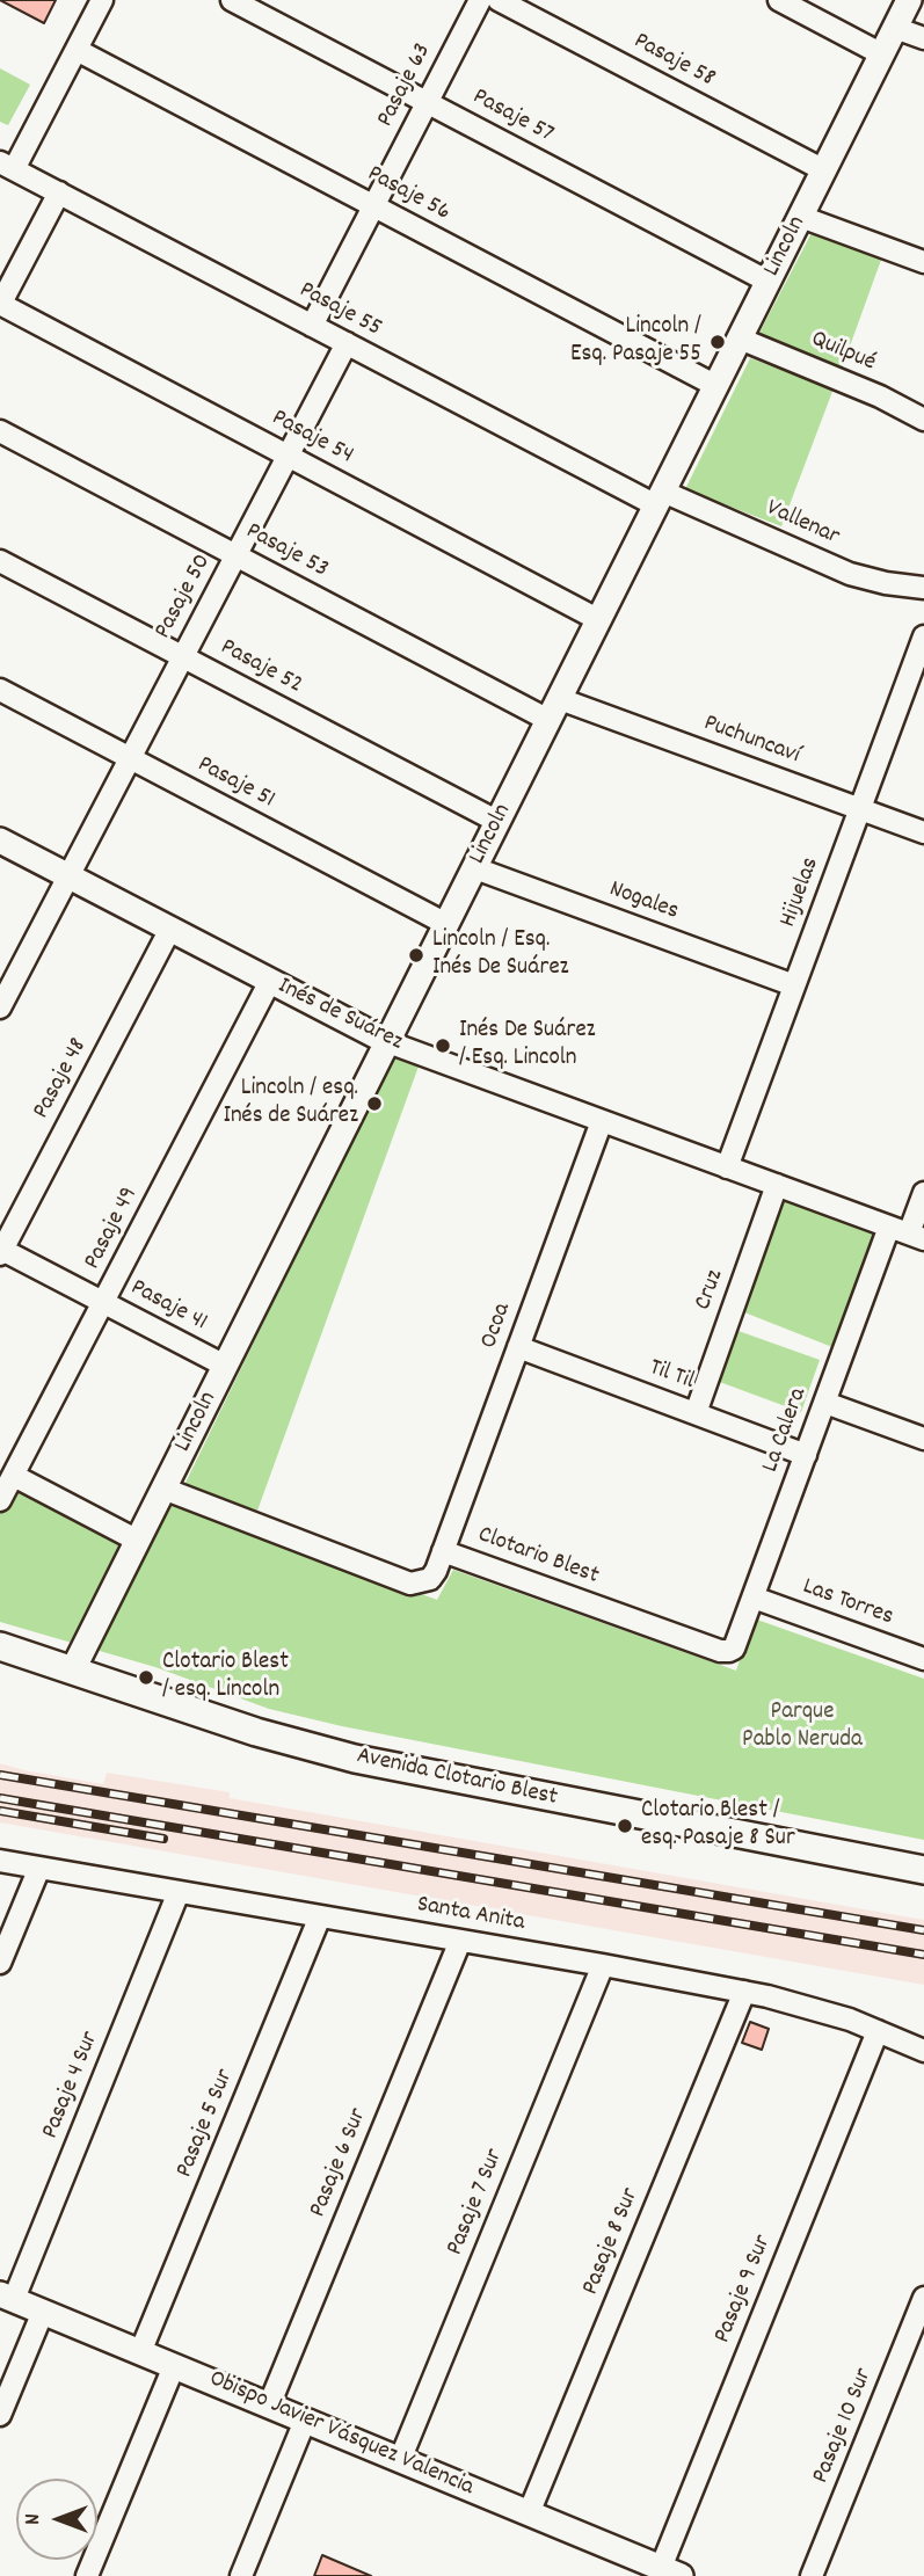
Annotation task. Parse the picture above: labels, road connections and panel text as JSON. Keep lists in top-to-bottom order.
{
  "streets": {
    "main road": ["Avenida Clotario Blest"],
    "street": [
      "Pasaje 58",
      "Pasaje 63",
      "Pasaje 57",
      "Pasaje 56",
      "Lincoln",
      "Pasaje 55",
      "Quilpué",
      "Pasaje 54",
      "Vallenar",
      "Pasaje 53",
      "Pasaje 50",
      "Pasaje 52",
      "Puchuncaví",
      "Pasaje 51",
      "Hijuelas",
      "Nogales",
      "Inés de Suárez",
      "Pasaje 48",
      "Pasaje 49",
      "Cruz",
      "Pasaje 41",
      "Ocoa",
      "Til Til",
      "La Calera",
      "Clotario Blest",
      "Las Torres",
      "Santa Anita",
      "Pasaje 4 Sur",
      "Pasaje 5 Sur",
      "Pasaje 6 Sur",
      "Pasaje 7 Sur",
      "Pasaje 8 Sur",
      "Pasaje 9 Sur",
      "Pasaje 10 Sur",
      "Obispo Javier Vásquez Valencia"
    ]
  },
  "crossings": [
    ["Pasaje 58", "Lincoln"],
    ["Pasaje 63", "Pasaje 57"],
    ["Pasaje 63", "Pasaje 56"],
    ["Pasaje 63", "Pasaje 55"],
    ["Pasaje 57", "Lincoln"],
    ["Pasaje 56", "Lincoln"],
    ["Lincoln", "Pasaje 55"],
    ["Lincoln", "Quilpué"],
    ["Lincoln", "Pasaje 54"],
    ["Lincoln", "Vallenar"],
    ["Lincoln", "Pasaje 53"],
    ["Lincoln", "Pasaje 52"],
    ["Lincoln", "Puchuncaví"],
    ["Lincoln", "Pasaje 51"],
    ["Lincoln", "Nogales"],
    ["Lincoln", "Inés de Suárez"],
    ["Lincoln", "Pasaje 41"],
    ["Lincoln", "Clotario Blest"],
    ["Lincoln", "Avenida Clotario Blest"],
    ["Pasaje 55", "Vallenar"],
    ["Pasaje 55", "Pasaje 50"],
    ["Pasaje 54", "Pasaje 50"],
    ["Pasaje 53", "Pasaje 50"],
    ["Pasaje 53", "Puchuncaví"],
    ["Pasaje 50", "Pasaje 52"],
    ["Pasaje 50", "Pasaje 51"],
    ["Pasaje 50", "Inés de Suárez"],
    ["Puchuncaví", "Hijuelas"],
    ["Hijuelas", "Nogales"],
    ["Hijuelas", "Inés de Suárez"],
    ["Inés de Suárez", "Pasaje 48"],
    ["Inés de Suárez", "Pasaje 49"],
    ["Inés de Suárez", "Cruz"],
    ["Inés de Suárez", "Ocoa"],
    ["Inés de Suárez", "La Calera"],
    ["Pasaje 48", "Pasaje 41"],
    ["Pasaje 49", "Pasaje 41"],
    ["Cruz", "Til Til"],
    ["Ocoa", "Til Til"],
    ["Ocoa", "Clotario Blest"],
    ["Til Til", "La Calera"],
    ["La Calera", "Clotario Blest"],
    ["La Calera", "Las Torres"],
    ["Santa Anita", "Pasaje 4 Sur"],
    ["Santa Anita", "Pasaje 5 Sur"],
    ["Santa Anita", "Pasaje 6 Sur"],
    ["Santa Anita", "Pasaje 7 Sur"],
    ["Santa Anita", "Pasaje 8 Sur"],
    ["Santa Anita", "Pasaje 9 Sur"],
    ["Pasaje 4 Sur", "Obispo Javier Vásquez Valencia"],
    ["Pasaje 5 Sur", "Obispo Javier Vásquez Valencia"],
    ["Pasaje 6 Sur", "Obispo Javier Vásquez Valencia"],
    ["Pasaje 7 Sur", "Obispo Javier Vásquez Valencia"],
    ["Pasaje 8 Sur", "Obispo Javier Vásquez Valencia"],
    ["Pasaje 9 Sur", "Obispo Javier Vásquez Valencia"]
  ],
  "parks": ["Parque Pablo Neruda"],
  "places": [
    "Lincoln / Esq. Pasaje 55",
    "Lincoln / Esq. Inés De Suárez",
    "Inés De Suárez / Esq. Lincoln",
    "Lincoln / esq. Inés de Suárez",
    "Clotario Blest / esq. Lincoln",
    "Clotario Blest / esq. Pasaje 8 Sur"
  ],
  "north": "left"
}
